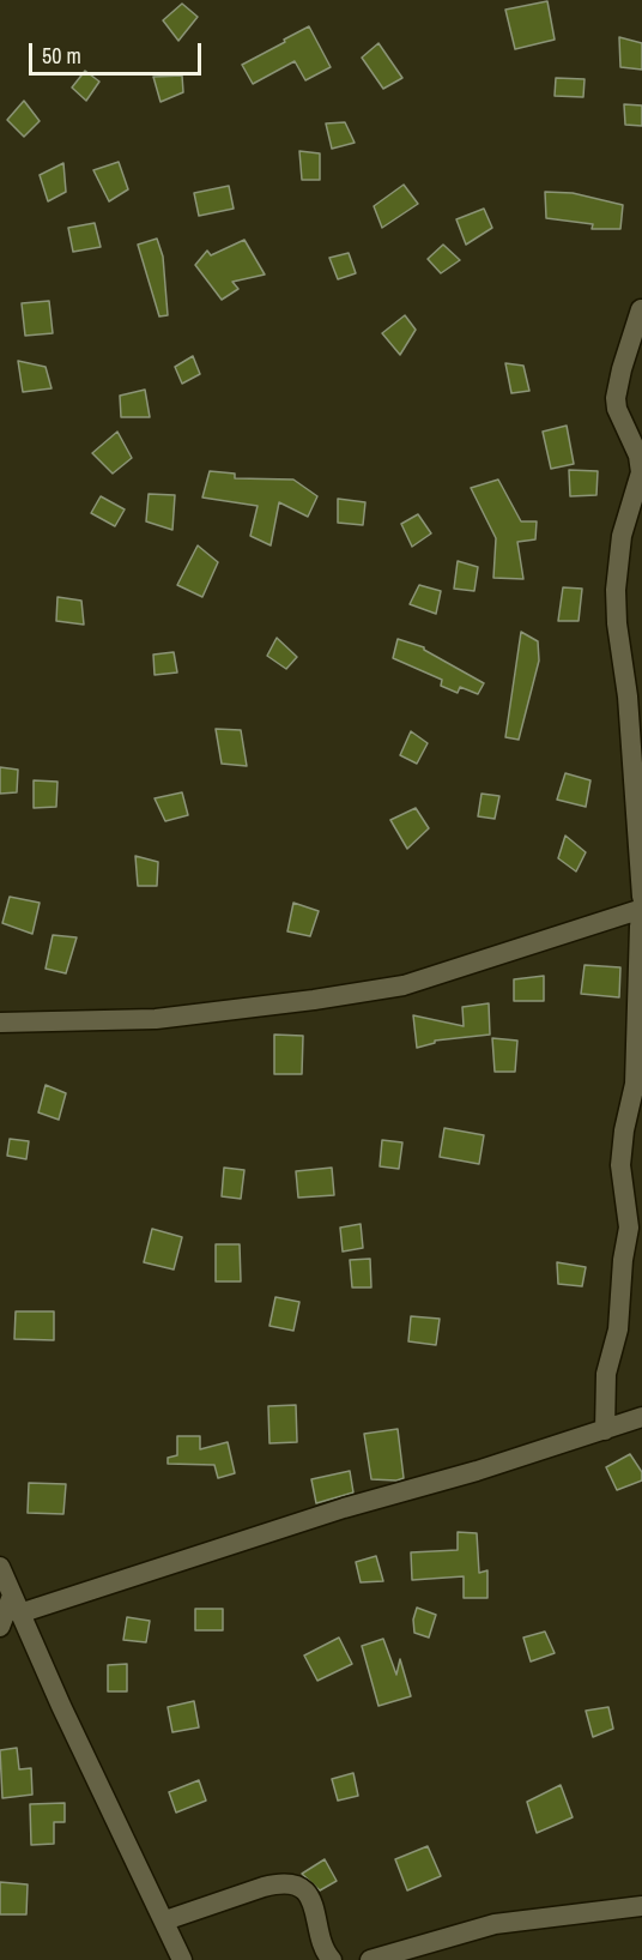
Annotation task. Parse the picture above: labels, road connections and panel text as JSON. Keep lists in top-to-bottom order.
{
  "scale_bar": "50 m"
}
